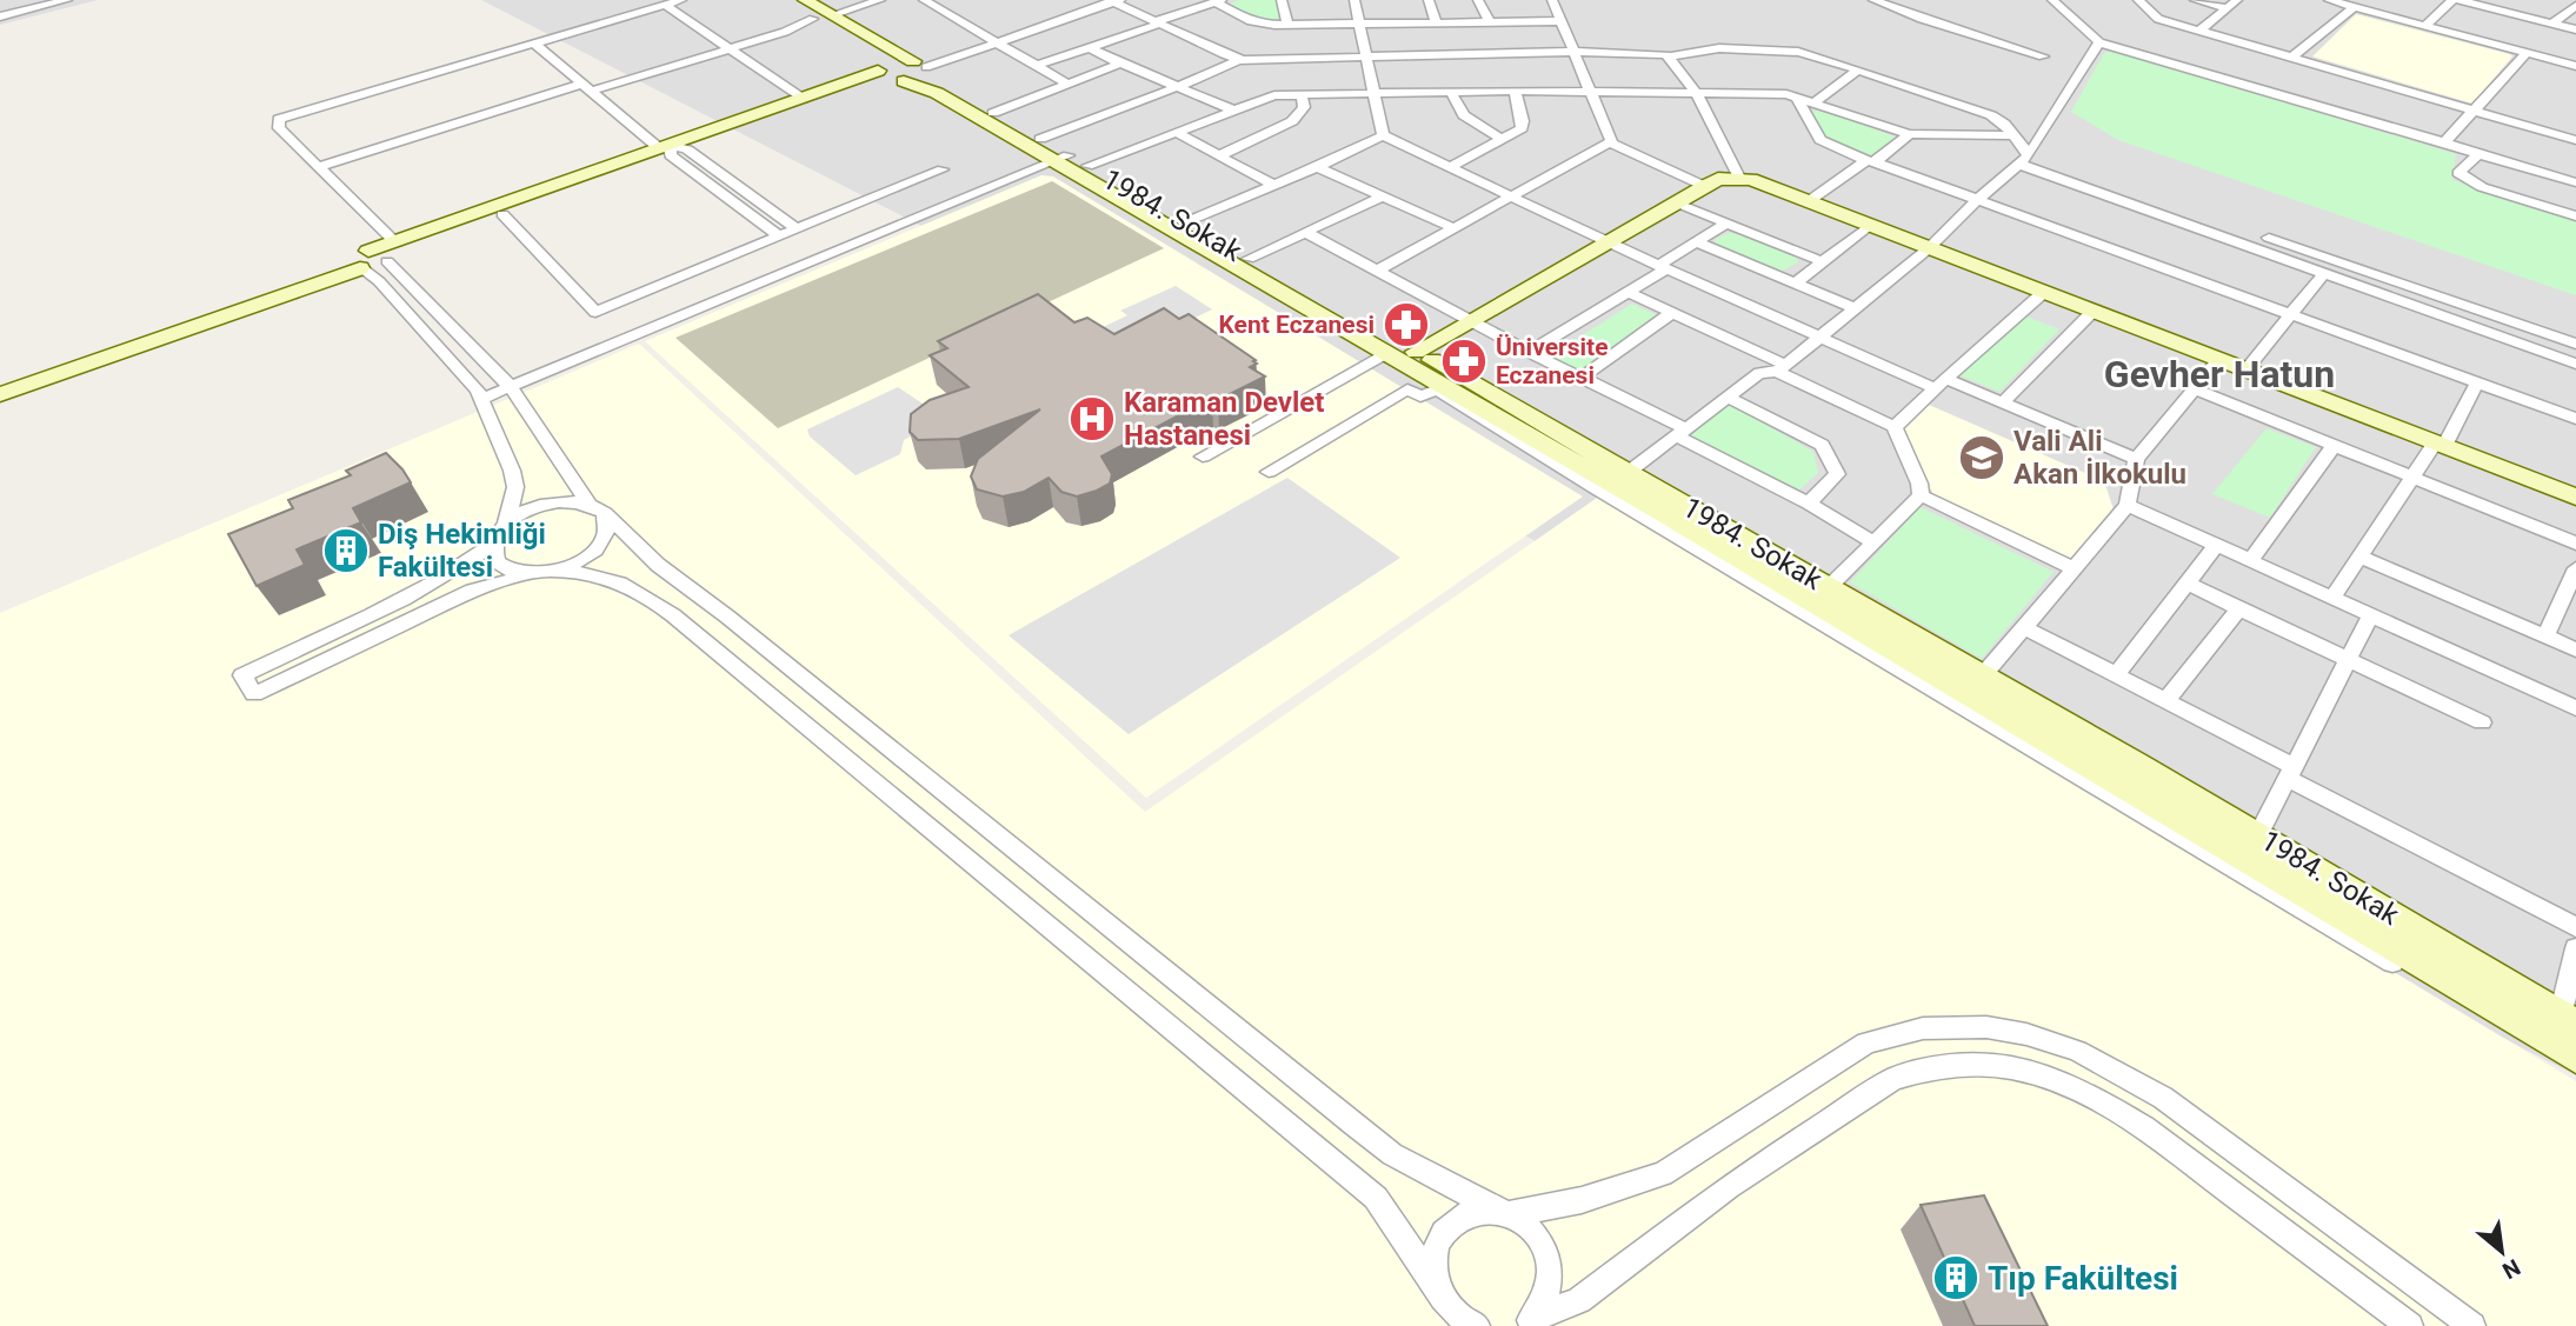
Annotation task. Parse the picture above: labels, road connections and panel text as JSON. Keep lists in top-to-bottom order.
{
  "streets": {
    "main road": ["1984. Sokak"]
  },
  "districts": ["Gevher Hatun"],
  "places": {
    "pharmacy": ["Kent Eczanesi", "Üniversite Eczanesi"],
    "hospital": ["Karaman Devlet Hastanesi"],
    "school or university": ["Vali Ali Akan İlkokulu"],
    "building": ["Diş Hekimliği Fakültesi", "Tıp Fakültesi"]
  },
  "north": "bottom right"
}
